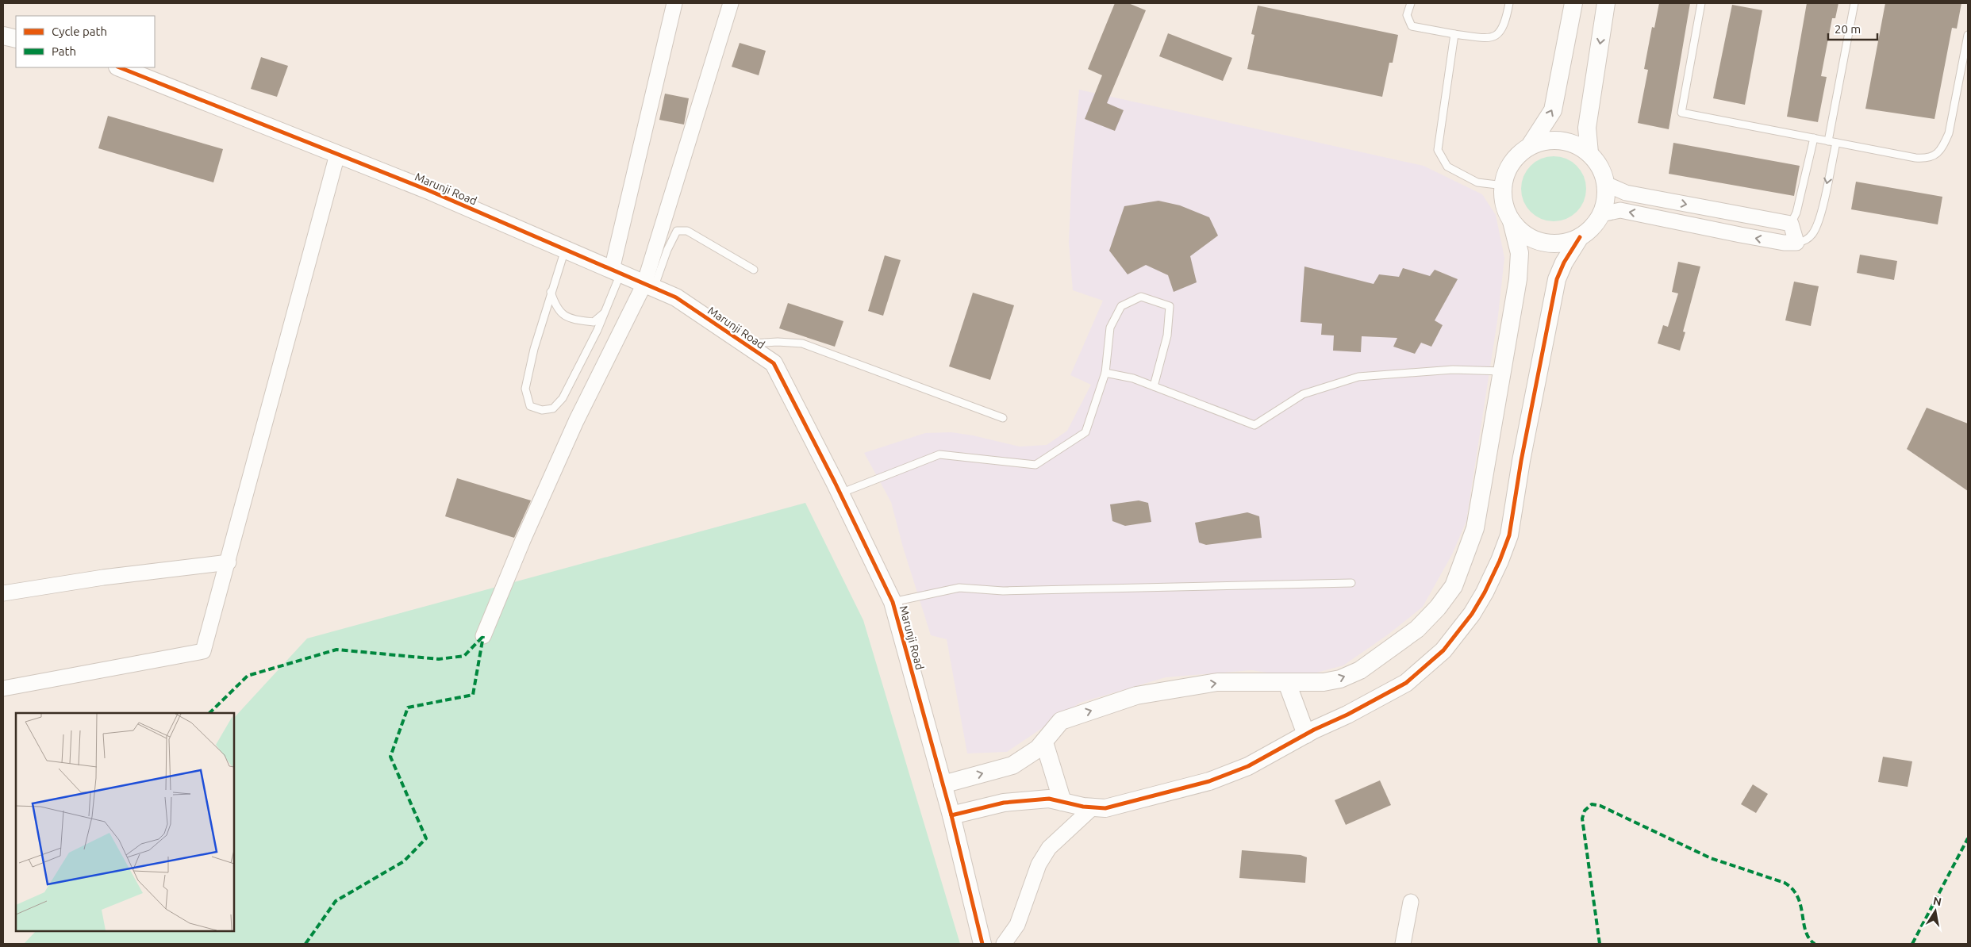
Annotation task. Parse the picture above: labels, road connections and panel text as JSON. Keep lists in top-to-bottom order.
{
  "streets": {
    "street": ["Marunji Road"]
  },
  "legend": ["Cycle path", "Path"],
  "scale_bar": "20 m",
  "north": "top"
}
